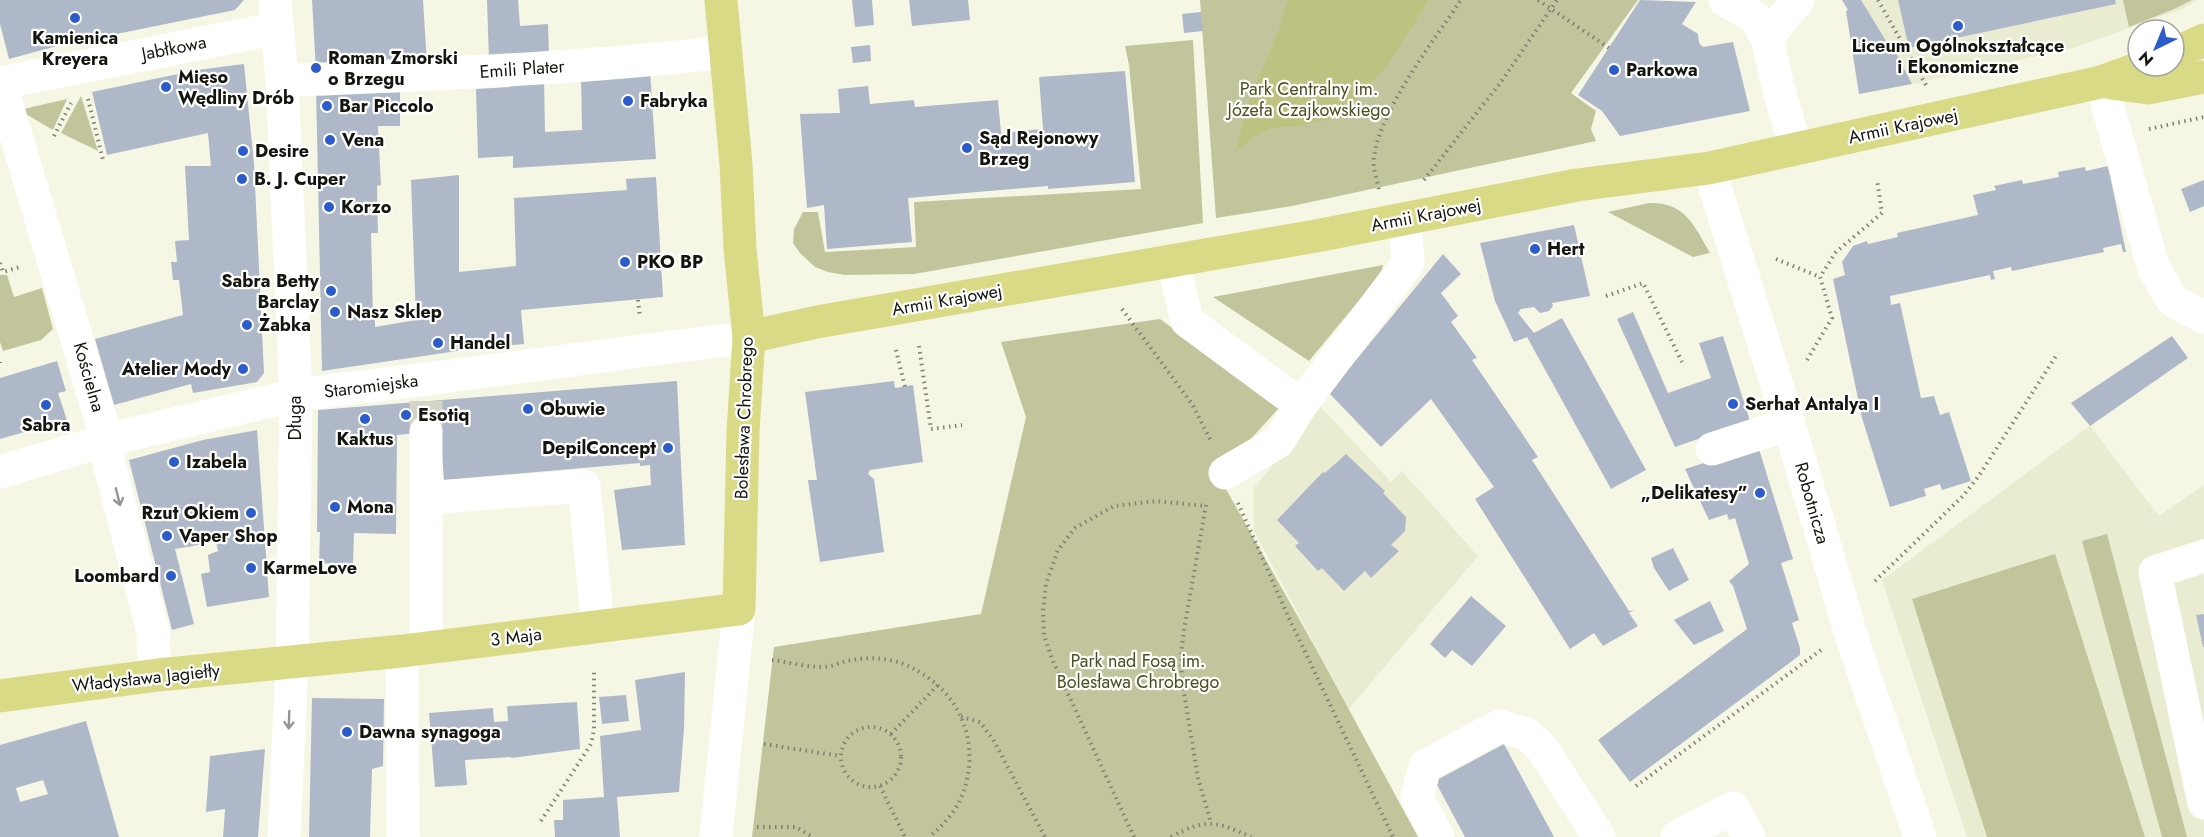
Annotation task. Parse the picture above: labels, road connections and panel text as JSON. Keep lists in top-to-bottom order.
{
  "streets": {
    "main road": [
      "Armii Krajowej",
      "Bolesława Chrobrego",
      "3 Maja",
      "Władysława Jagiełły"
    ],
    "street": [
      "Jabłkowa",
      "Emili Plater",
      "Kościelna",
      "Staromiejska",
      "Długa",
      "Robotnicza"
    ]
  },
  "crossings": [
    ["Jabłkowa", "Kościelna"],
    ["Jabłkowa", "Długa"],
    ["Emili Plater", "Długa"],
    ["Emili Plater", "Bolesława Chrobrego"],
    ["Armii Krajowej", "Staromiejska"],
    ["Armii Krajowej", "Bolesława Chrobrego"],
    ["Armii Krajowej", "Robotnicza"],
    ["Kościelna", "Staromiejska"],
    ["Kościelna", "Władysława Jagiełły"],
    ["Staromiejska", "Długa"],
    ["Staromiejska", "Bolesława Chrobrego"],
    ["Długa", "3 Maja"],
    ["Długa", "Władysława Jagiełły"],
    ["Bolesława Chrobrego", "3 Maja"],
    ["3 Maja", "Władysława Jagiełły"]
  ],
  "parks": ["Park Centralny im. Józefa Czajkowskiego", "Park nad Fosą im. Bolesława Chrobrego"],
  "places": [
    "Kamienica Kreyera",
    "Liceum Ogólnokształcące i Ekonomiczne",
    "Roman Zmorski o Brzegu",
    "Parkowa",
    "Mięso Wędliny Drób",
    "Fabryka",
    "Bar Piccolo",
    "Vena",
    "Sąd Rejonowy Brzeg",
    "Desire",
    "B. J. Cuper",
    "Korzo",
    "Hert",
    "PKO BP",
    "Sabra Betty Barclay",
    "Nasz Sklep",
    "Żabka",
    "Handel",
    "Atelier Mody",
    "Serhat Antalya I",
    "Sabra",
    "Obuwie",
    "Esotiq",
    "Kaktus",
    "DepilConcept",
    "Izabela",
    "„Delikatesy”",
    "Mona",
    "Rzut Okiem",
    "Vaper Shop",
    "KarmeLove",
    "Loombard",
    "Dawna synagoga"
  ],
  "north": "bottom left"
}
